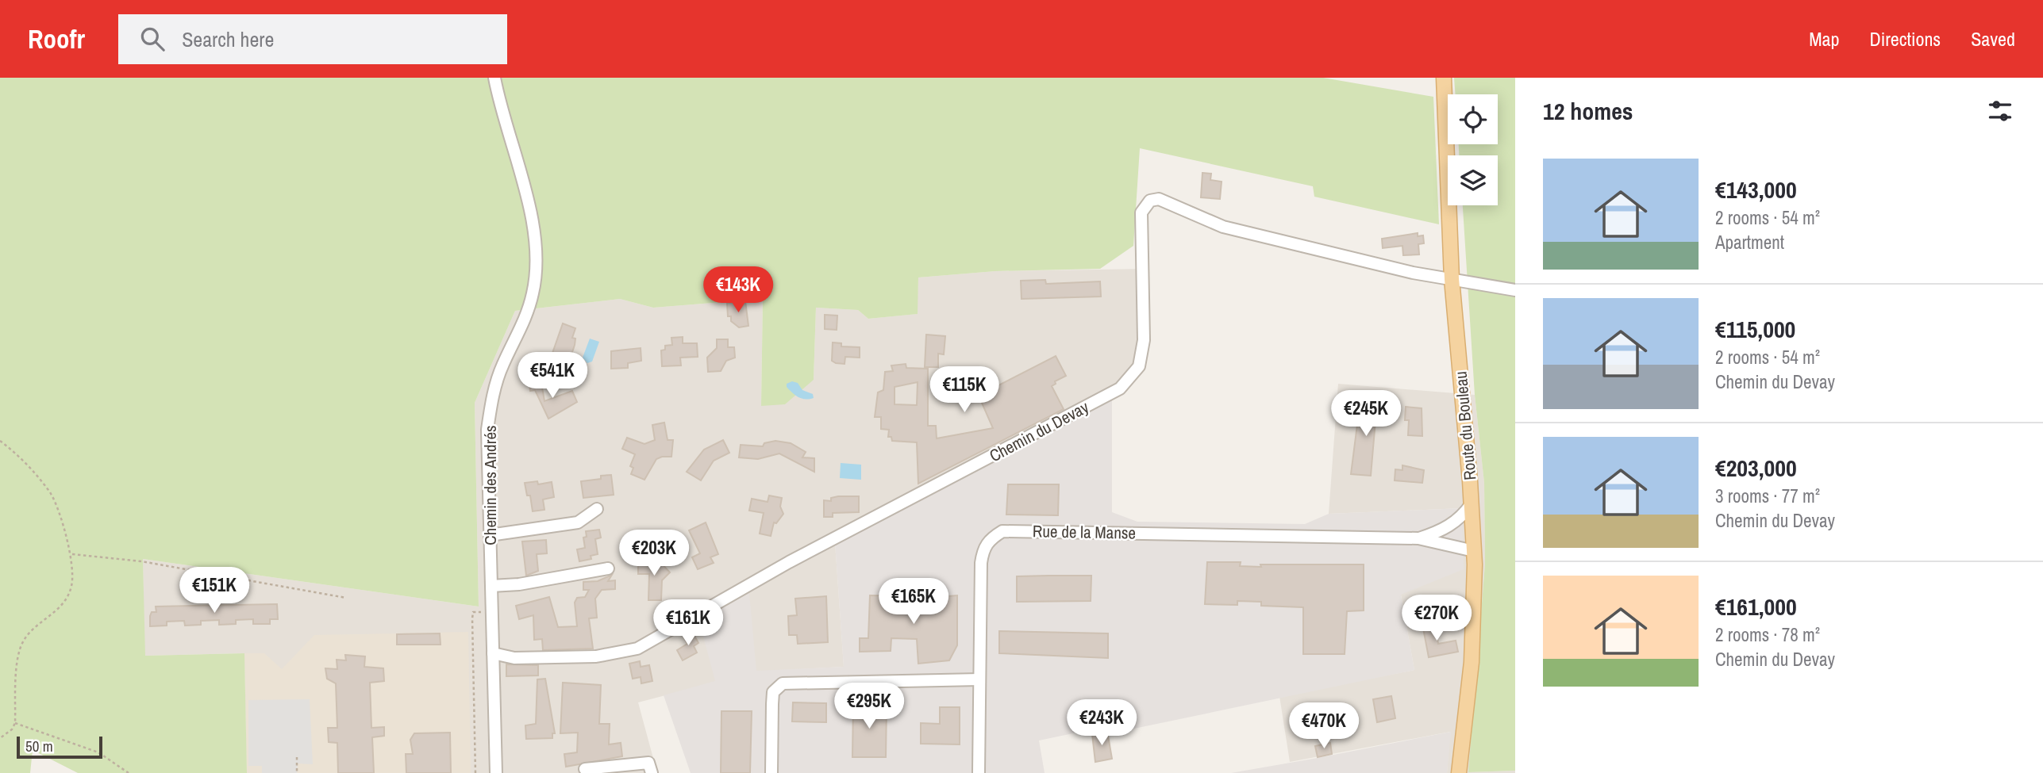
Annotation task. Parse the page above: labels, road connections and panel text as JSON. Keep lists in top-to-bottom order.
{
  "streets": {
    "main road": ["Route du Bouleau"],
    "street": ["Chemin du Devay", "Chemin des Andrés", "Rue de la Manse"]
  },
  "crossings": [
    ["Route du Bouleau", "Chemin du Devay"],
    ["Chemin du Devay", "Chemin des Andrés"]
  ],
  "scale_bar": "50 m",
  "page": {
    "header": "Roofr",
    "search": "Search here",
    "nav": ["Map", "Directions", "Saved"],
    "heading": "12 homes",
    "list": [
      {
        "name": "€143,000",
        "note": "2 rooms · 54 m² · Apartment"
      },
      {
        "name": "€115,000",
        "note": "2 rooms · 54 m² · Chemin du Devay"
      },
      {
        "name": "€203,000",
        "note": "3 rooms · 77 m² · Chemin du Devay"
      },
      {
        "name": "€161,000",
        "note": "2 rooms · 78 m² · Chemin du Devay"
      }
    ],
    "price": [
      "€143K",
      "€541K",
      "€115K",
      "€245K",
      "€203K",
      "€151K",
      "€165K",
      "€270K",
      "€161K",
      "€295K",
      "€243K",
      "€470K"
    ],
    "scale": "50 m"
  }
}
